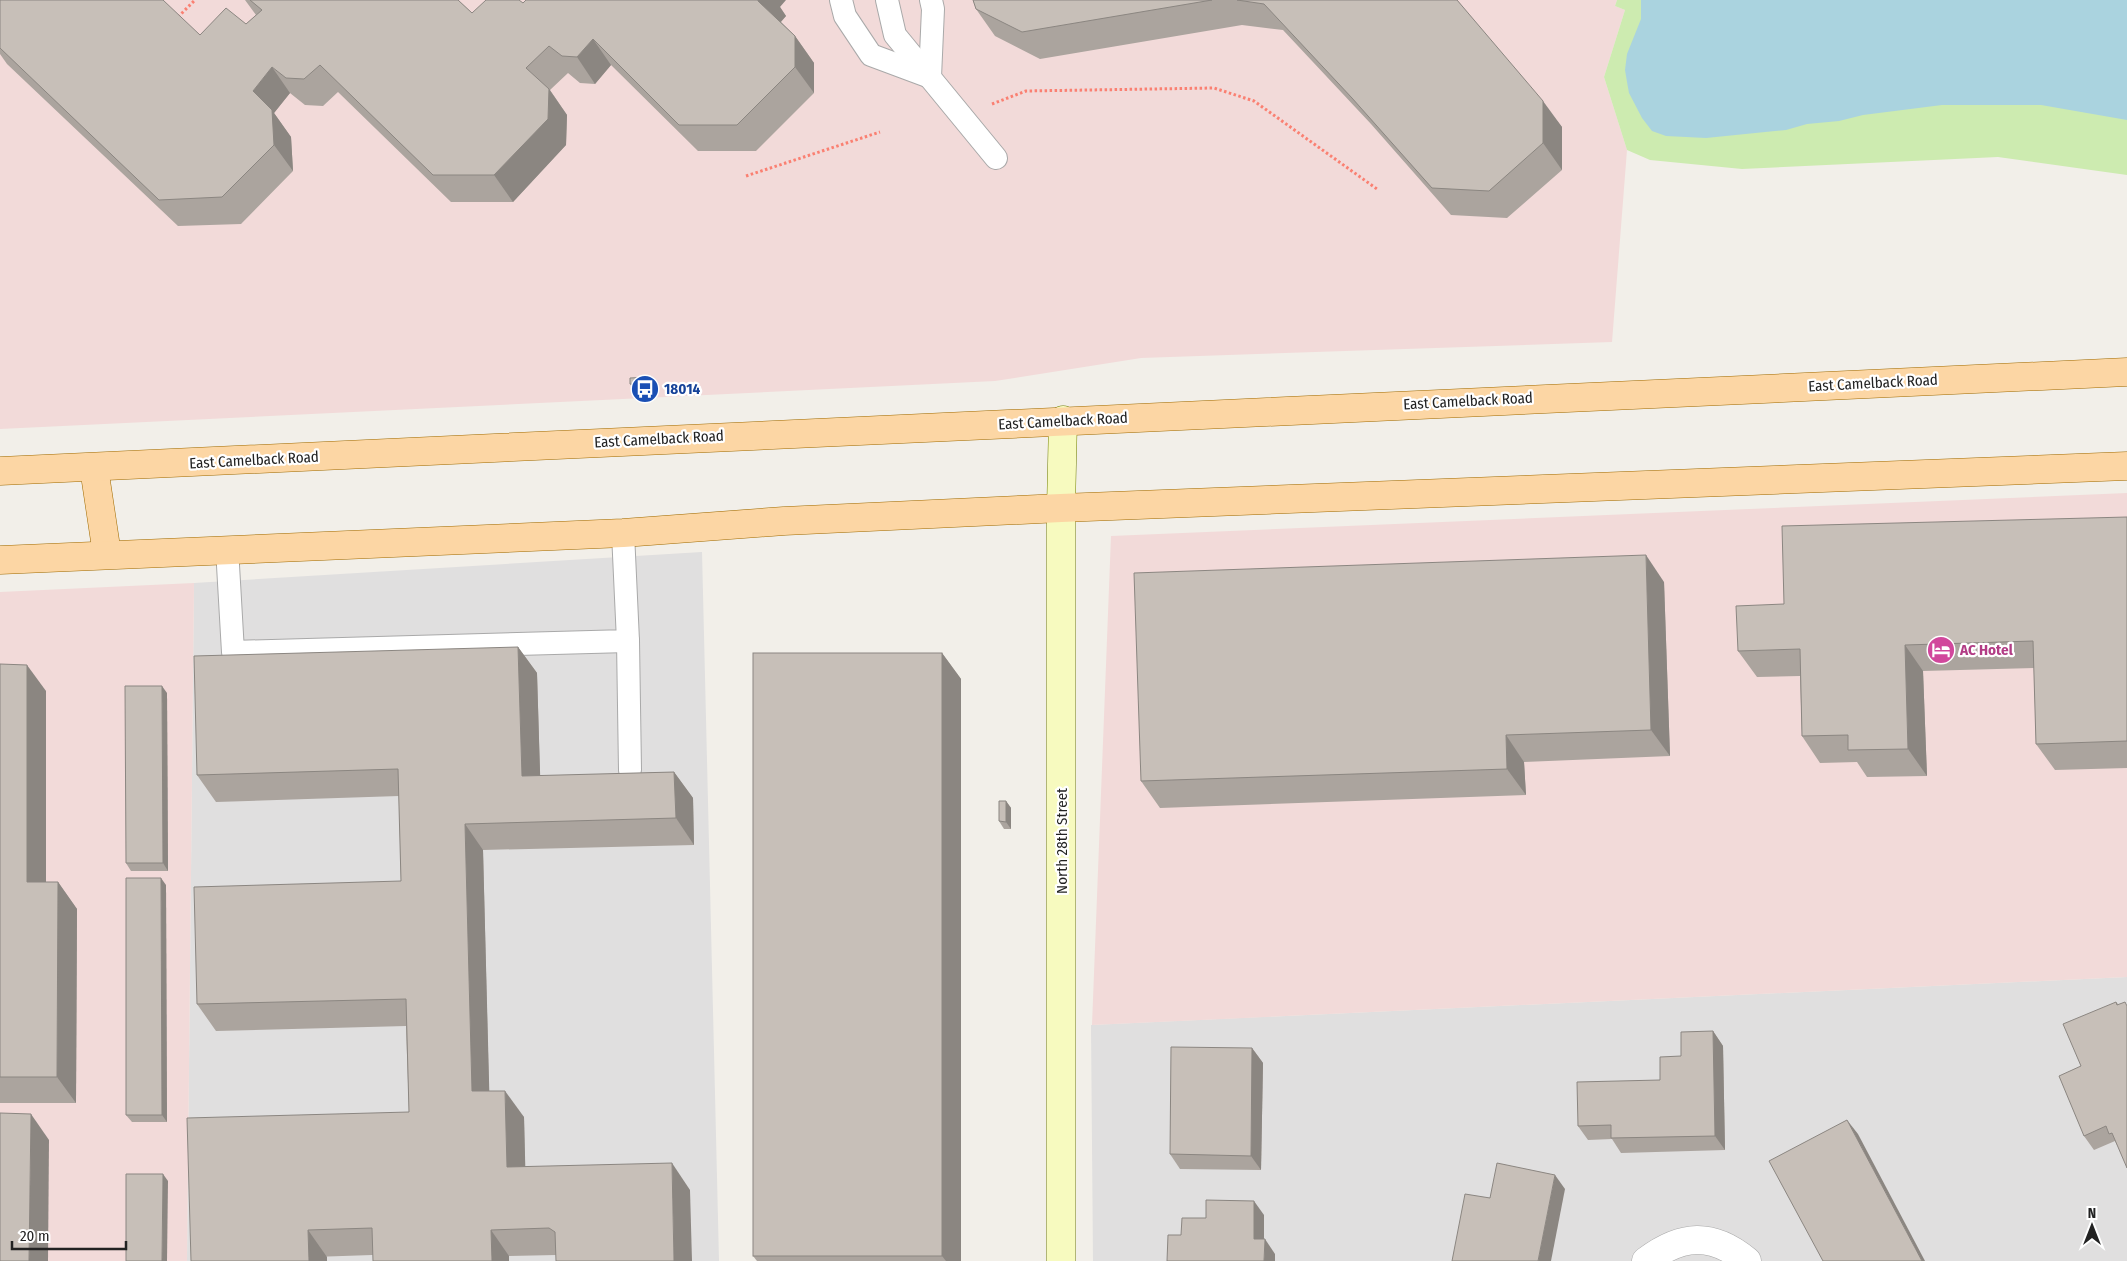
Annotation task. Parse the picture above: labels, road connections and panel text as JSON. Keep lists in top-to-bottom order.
{
  "streets": {
    "main road": ["East Camelback Road"],
    "street": ["North 28th Street"]
  },
  "crossings": [
    ["East Camelback Road", "North 28th Street"]
  ],
  "places": {
    "bus stop": ["18014"],
    "hotel": ["AC Hotel"]
  },
  "scale_bar": "20 m",
  "north": "top"
}
